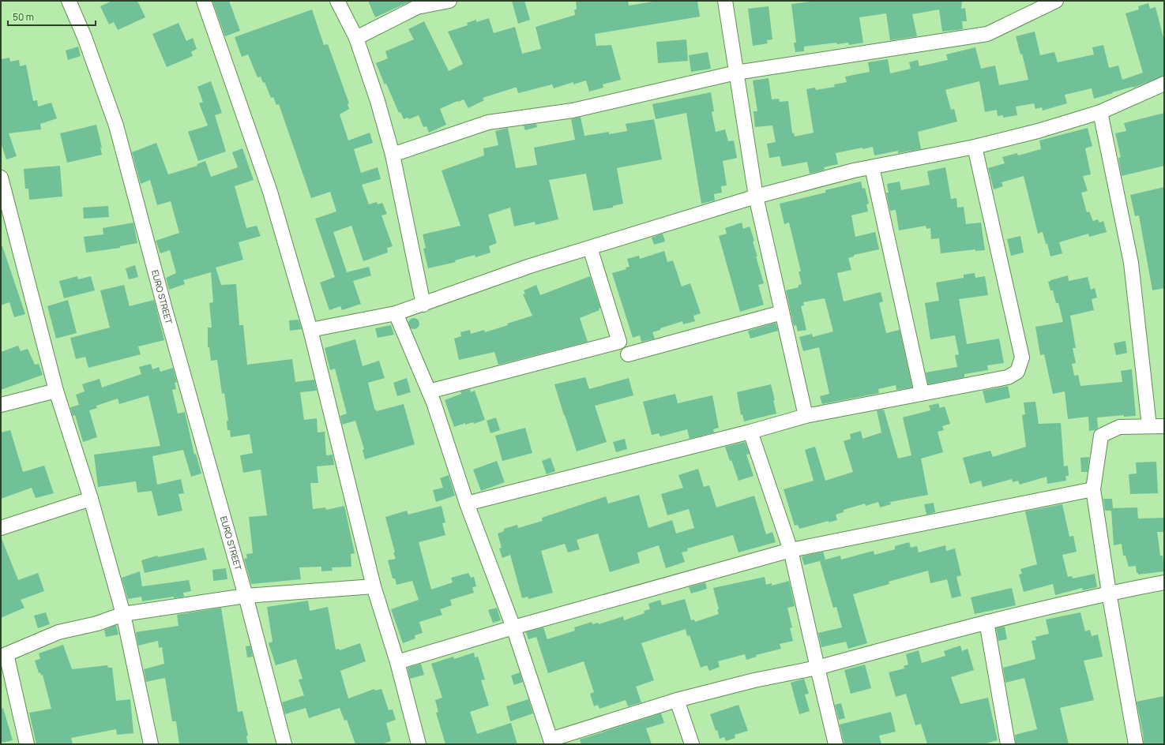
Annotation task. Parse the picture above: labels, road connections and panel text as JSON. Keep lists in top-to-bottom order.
{
  "streets": {
    "street": ["EURO STREET"]
  },
  "scale_bar": "50 m"
}
